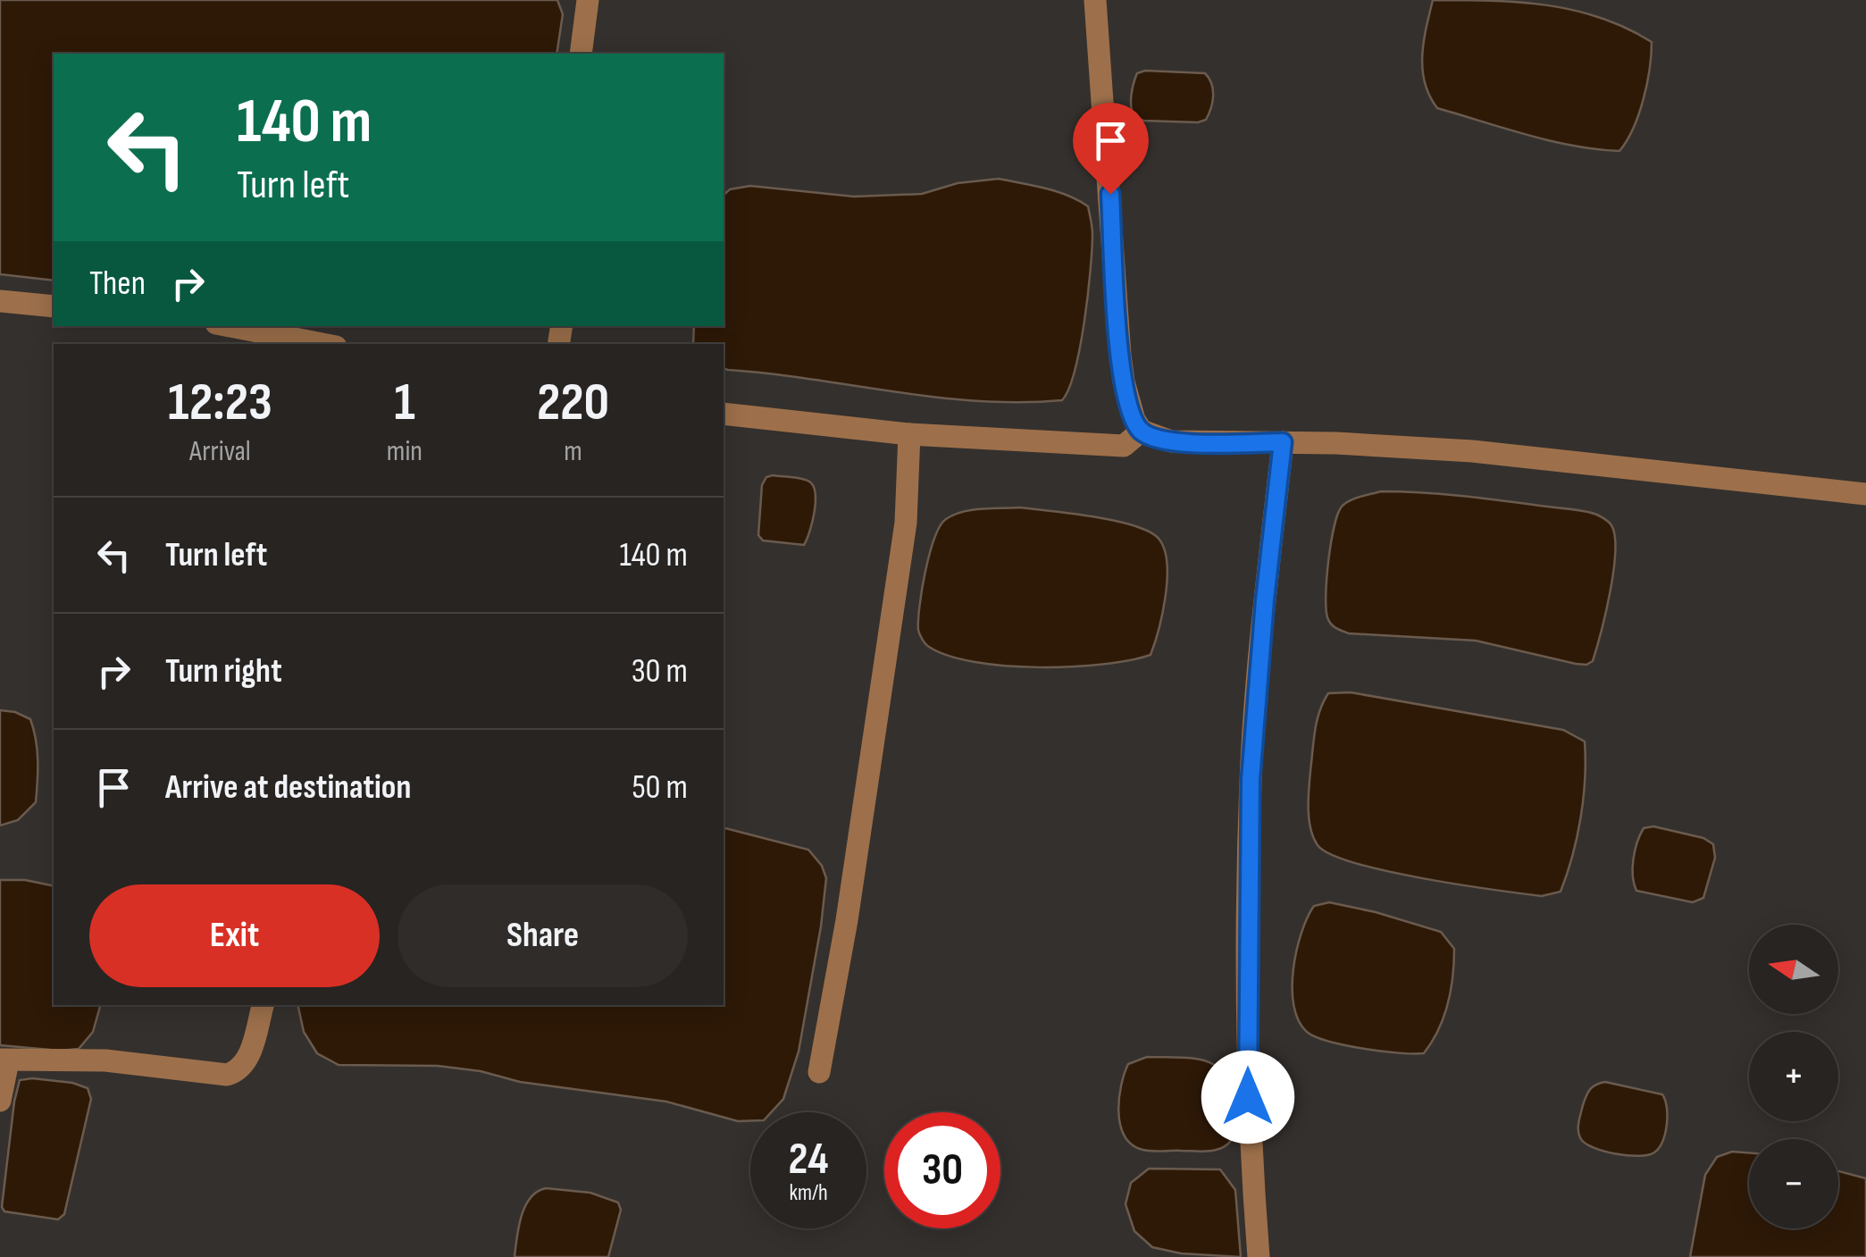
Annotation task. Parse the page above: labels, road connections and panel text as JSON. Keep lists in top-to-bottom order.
{
  "north": "left",
  "page": {
    "turn": ["140 m", "Turn left"],
    "then": "Then",
    "eta": [
      "12:23",
      "Arrival",
      "1",
      "min",
      "220",
      "m"
    ],
    "list": [
      {
        "name": "Turn left",
        "value": "140 m"
      },
      {
        "name": "Turn right",
        "value": "30 m"
      },
      {
        "name": "Arrive at destination",
        "value": "50 m"
      }
    ],
    "buttons": ["Exit", "Share"],
    "map_buttons": ["+", "−"],
    "speed": "24 km/h",
    "limit": "30"
  }
}
